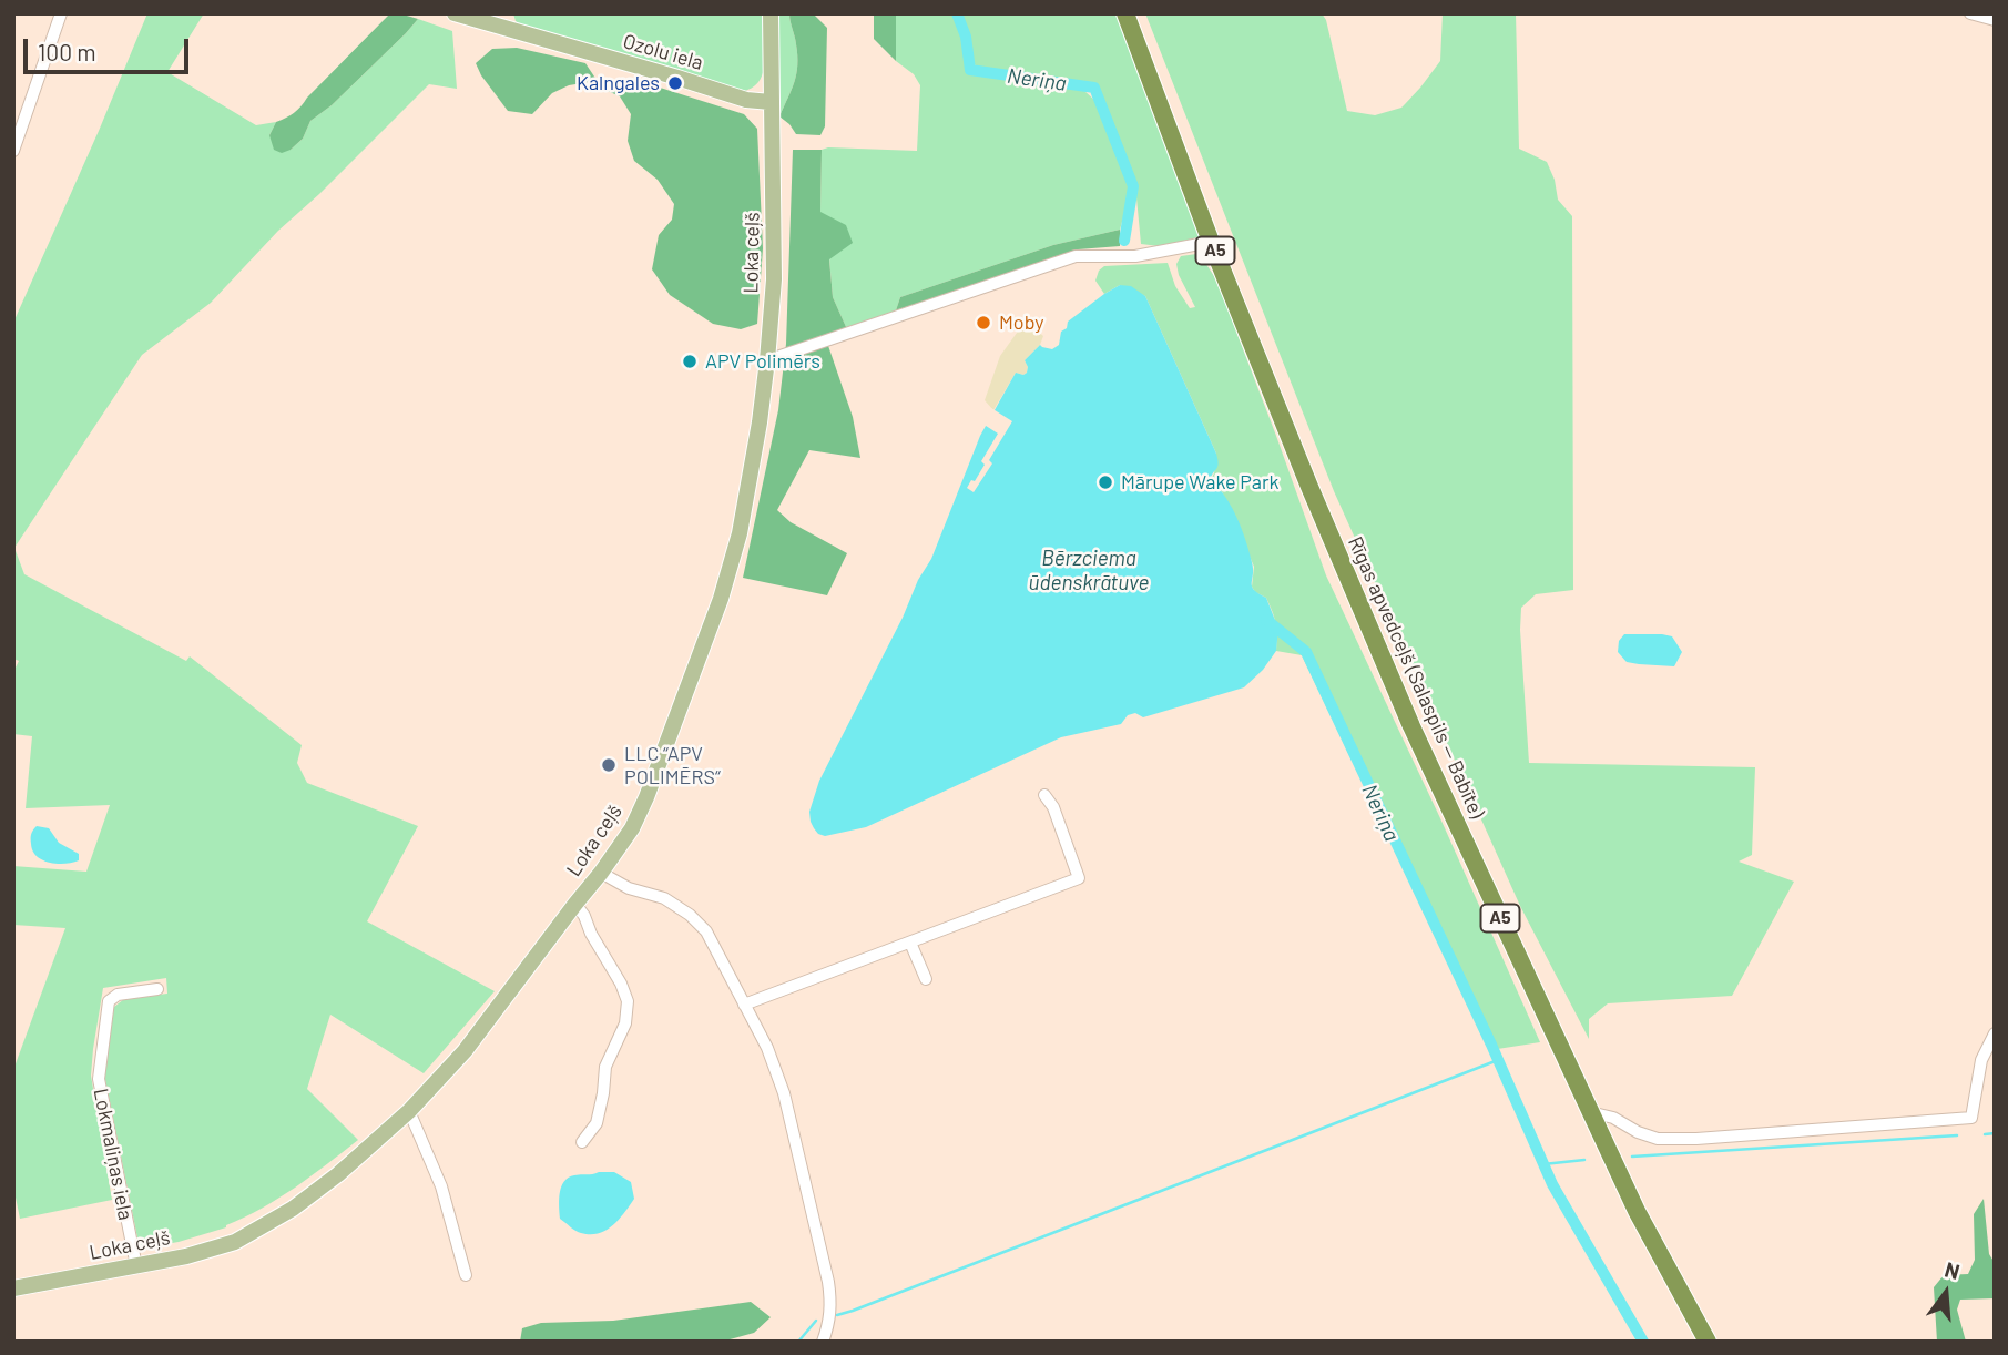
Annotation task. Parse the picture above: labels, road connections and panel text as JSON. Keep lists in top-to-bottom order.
{
  "streets": {
    "highway": ["A5", "Rīgas apvedceļš (Salaspils — Babīte)"],
    "main road": ["Ozolu iela", "Loka ceļš"],
    "street": ["Lokmaliņas iela"]
  },
  "crossings": [
    ["Ozolu iela", "Loka ceļš"],
    ["Loka ceļš", "Lokmaliņas iela"]
  ],
  "water": ["Neriņa", "Bērzciema ūdenskrātuve"],
  "places": [
    "Kalngales",
    "Moby",
    "APV Polimērs",
    "Mārupe Wake Park",
    "LLC “APV POLIMĒRS“"
  ],
  "scale_bar": "100 m",
  "north": "top"
}
